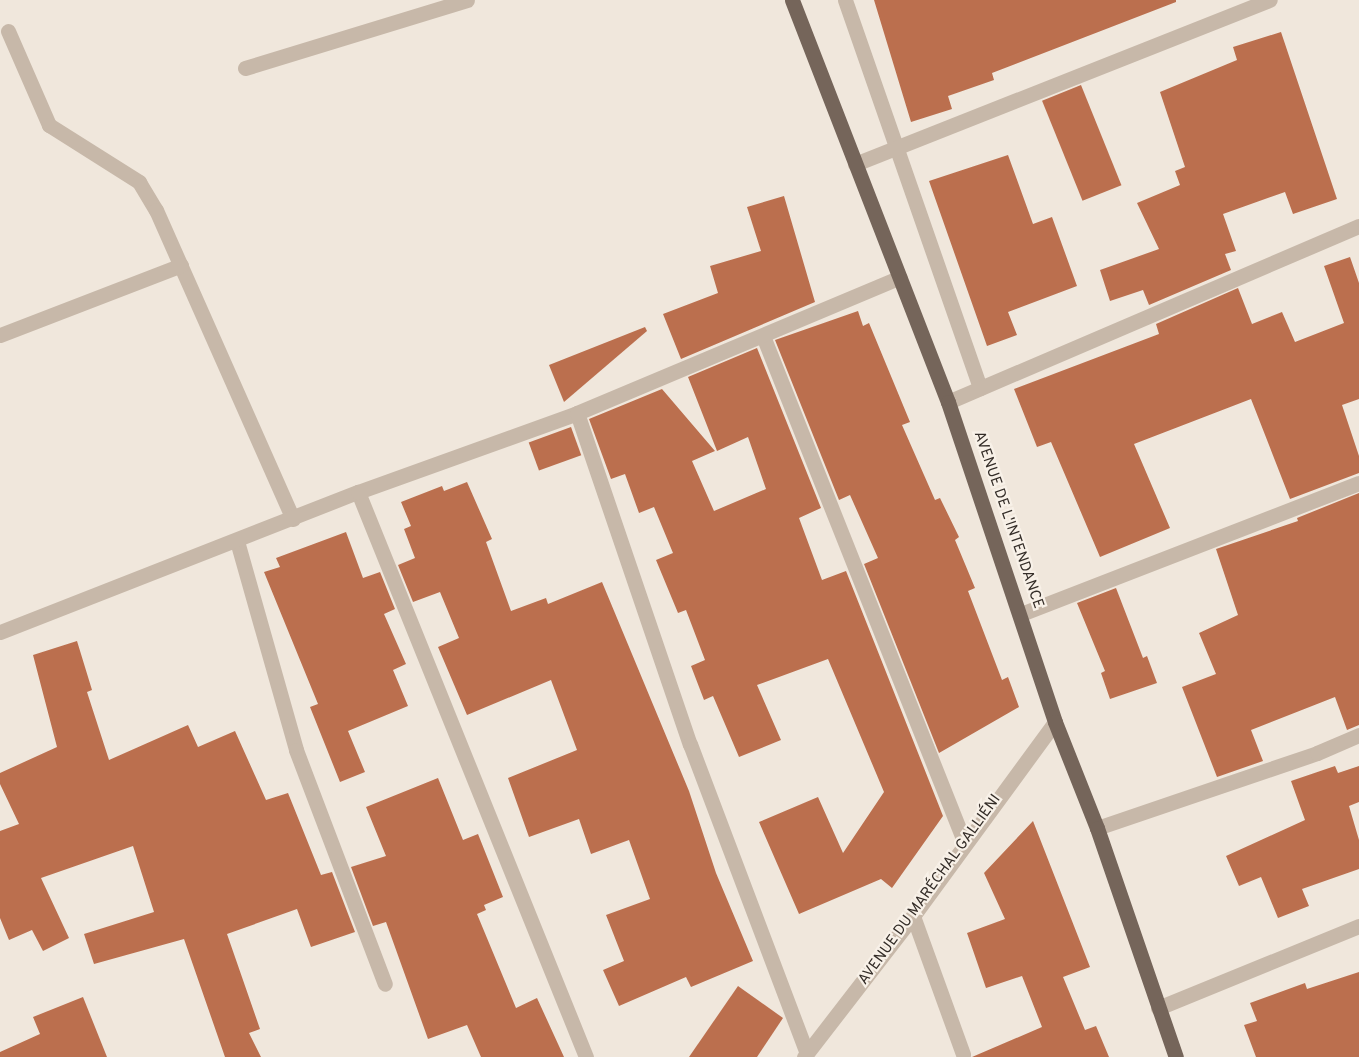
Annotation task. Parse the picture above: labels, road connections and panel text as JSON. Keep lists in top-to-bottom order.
{
  "streets": {
    "main road": ["AVENUE DE L'INTENDANCE"],
    "street": ["AVENUE DU MARÉCHAL GALLIÉNI"]
  },
  "crossings": [
    ["AVENUE DE L'INTENDANCE", "AVENUE DU MARÉCHAL GALLIÉNI"]
  ]
}
